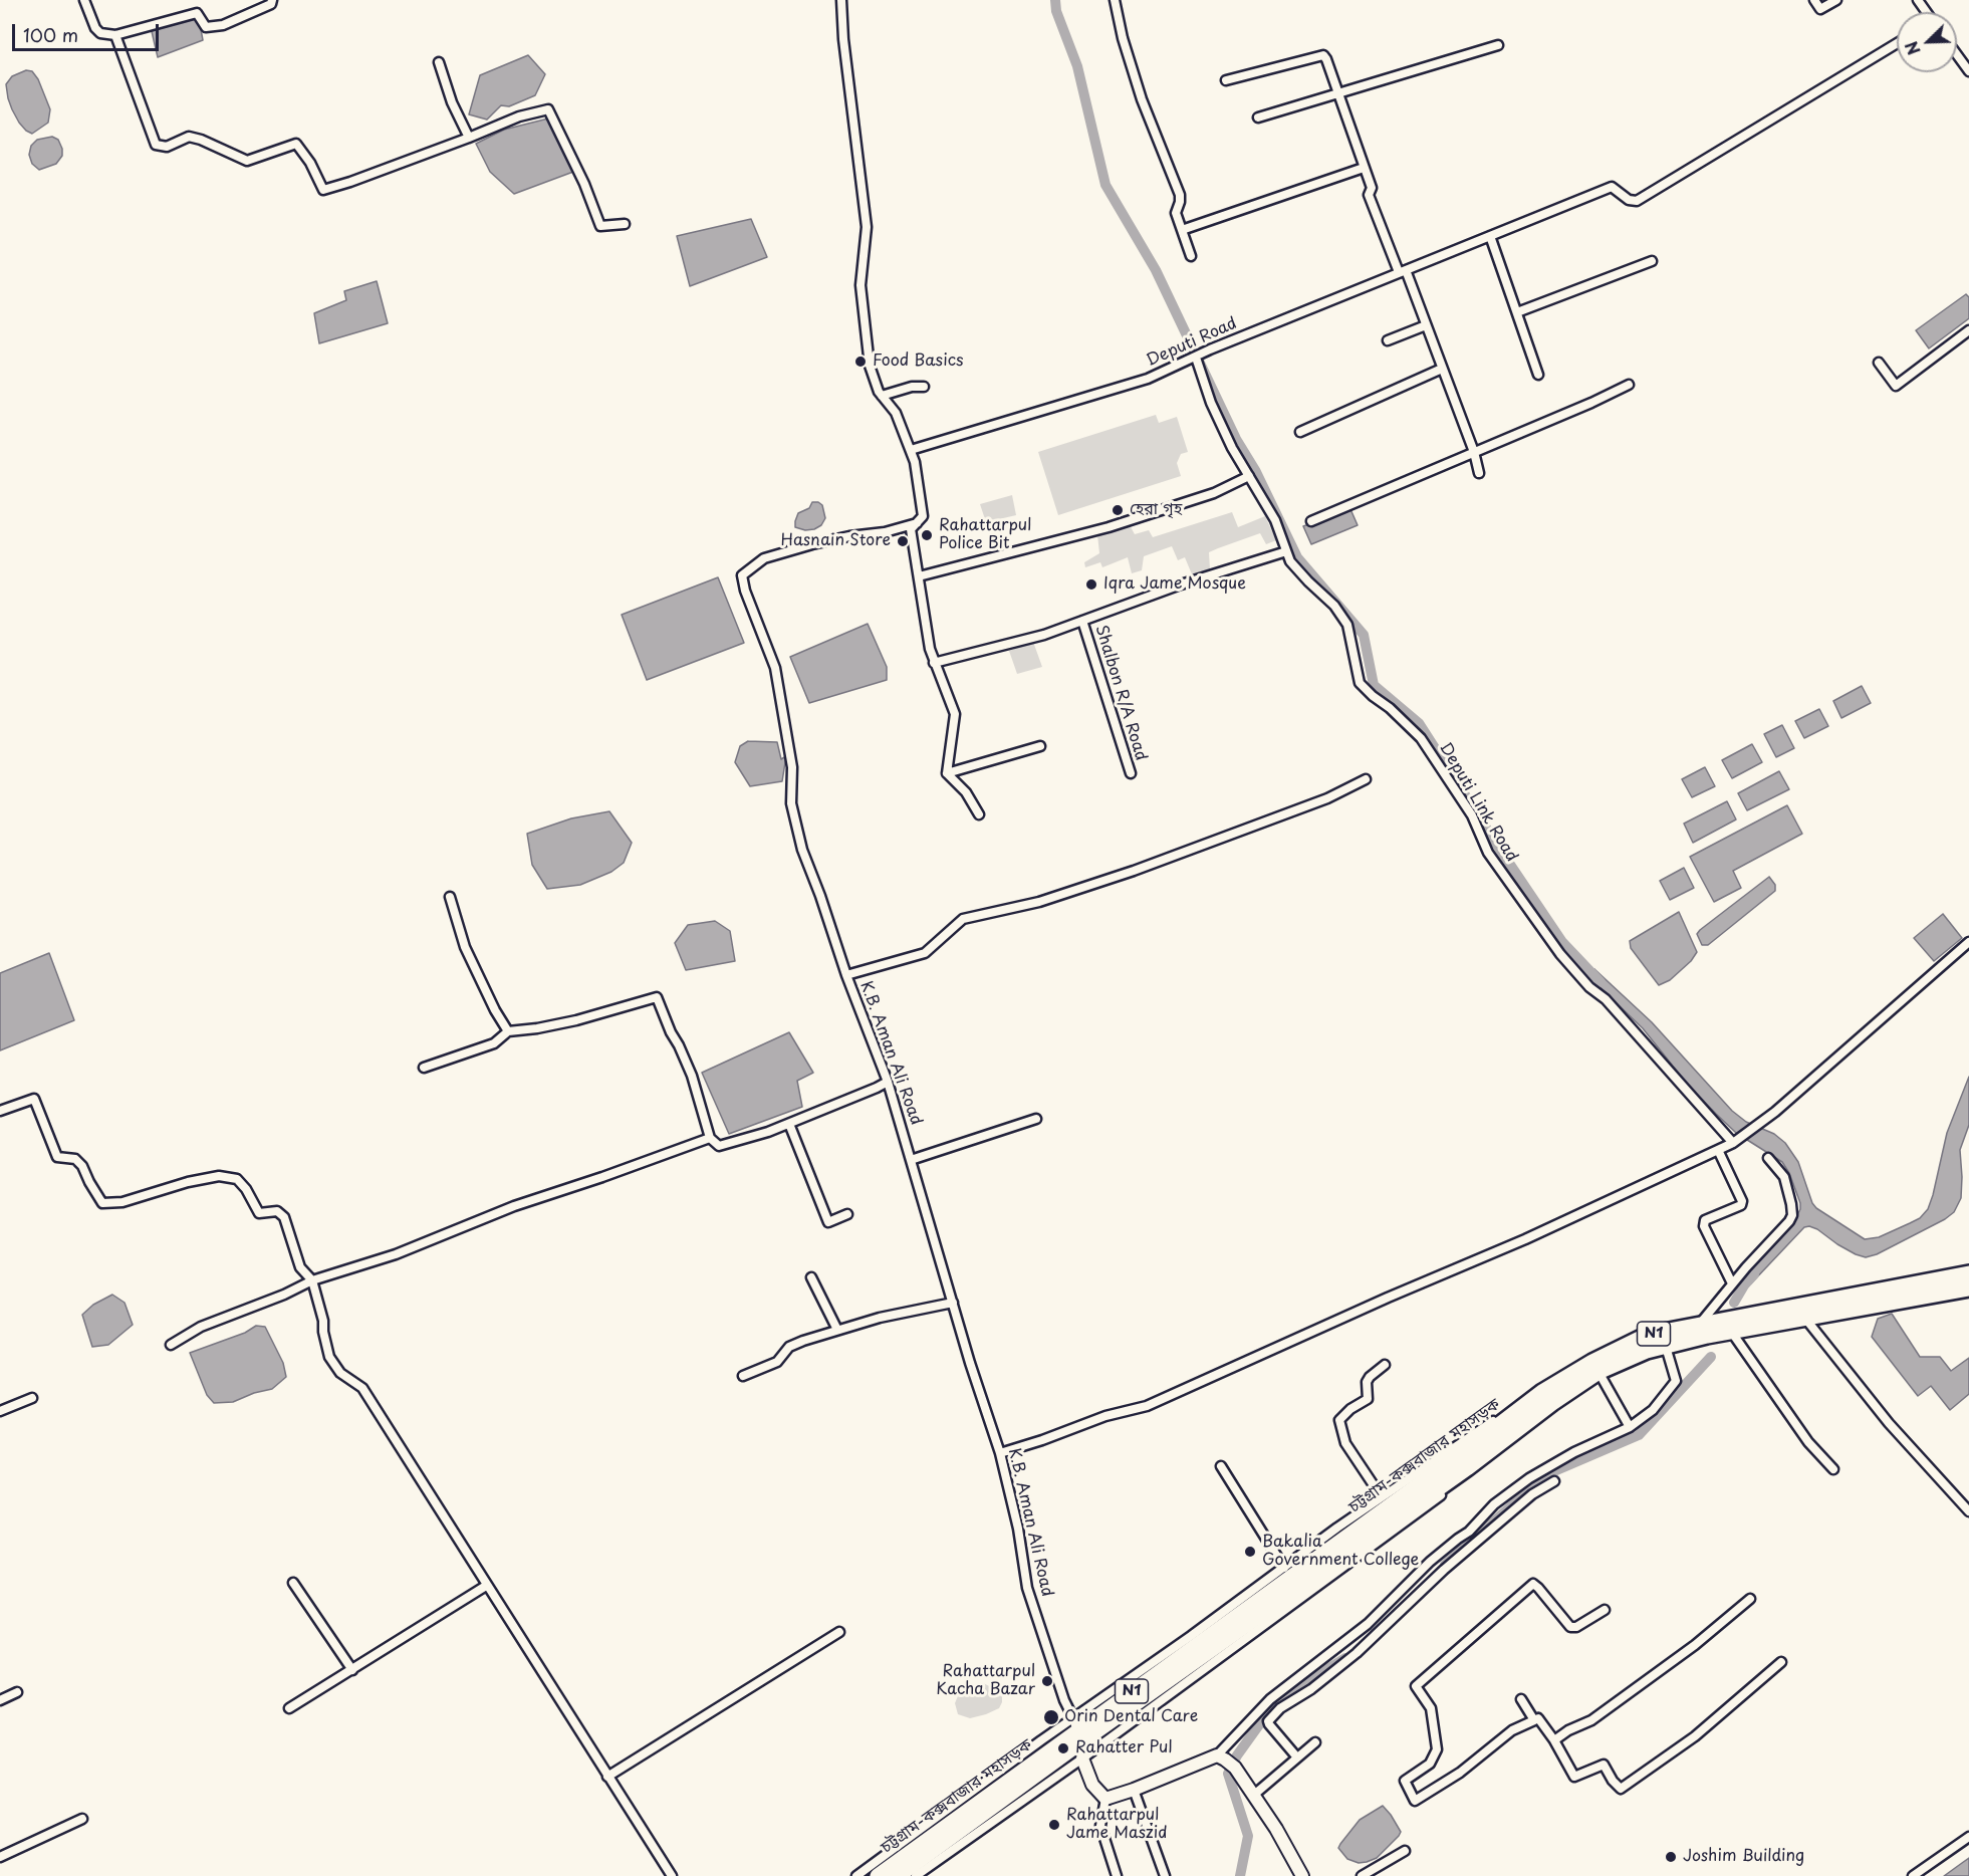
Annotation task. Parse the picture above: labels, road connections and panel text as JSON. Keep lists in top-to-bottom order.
{
  "streets": {
    "highway": ["N1", "চট্টগ্রাম-কক্সবাজার মহাসড়ক"],
    "street": [
      "Deputi Road",
      "Shalbon R/A Road",
      "Deputi Link Road",
      "K.B. Aman Ali Road"
    ]
  },
  "crossings": [
    ["Deputi Road", "Deputi Link Road"]
  ],
  "places": [
    "Food Basics",
    "হেরা গৃহ",
    "Rahattarpul Police Bit",
    "Hasnain Store",
    "Iqra Jame Mosque",
    "Bakalia Government College",
    "Rahattarpul Kacha Bazar",
    "Orin Dental Care",
    "Rahatter Pul",
    "Rahattarpul Jame Maszid",
    "Joshim Building"
  ],
  "scale_bar": "100 m",
  "north": "bottom left"
}
